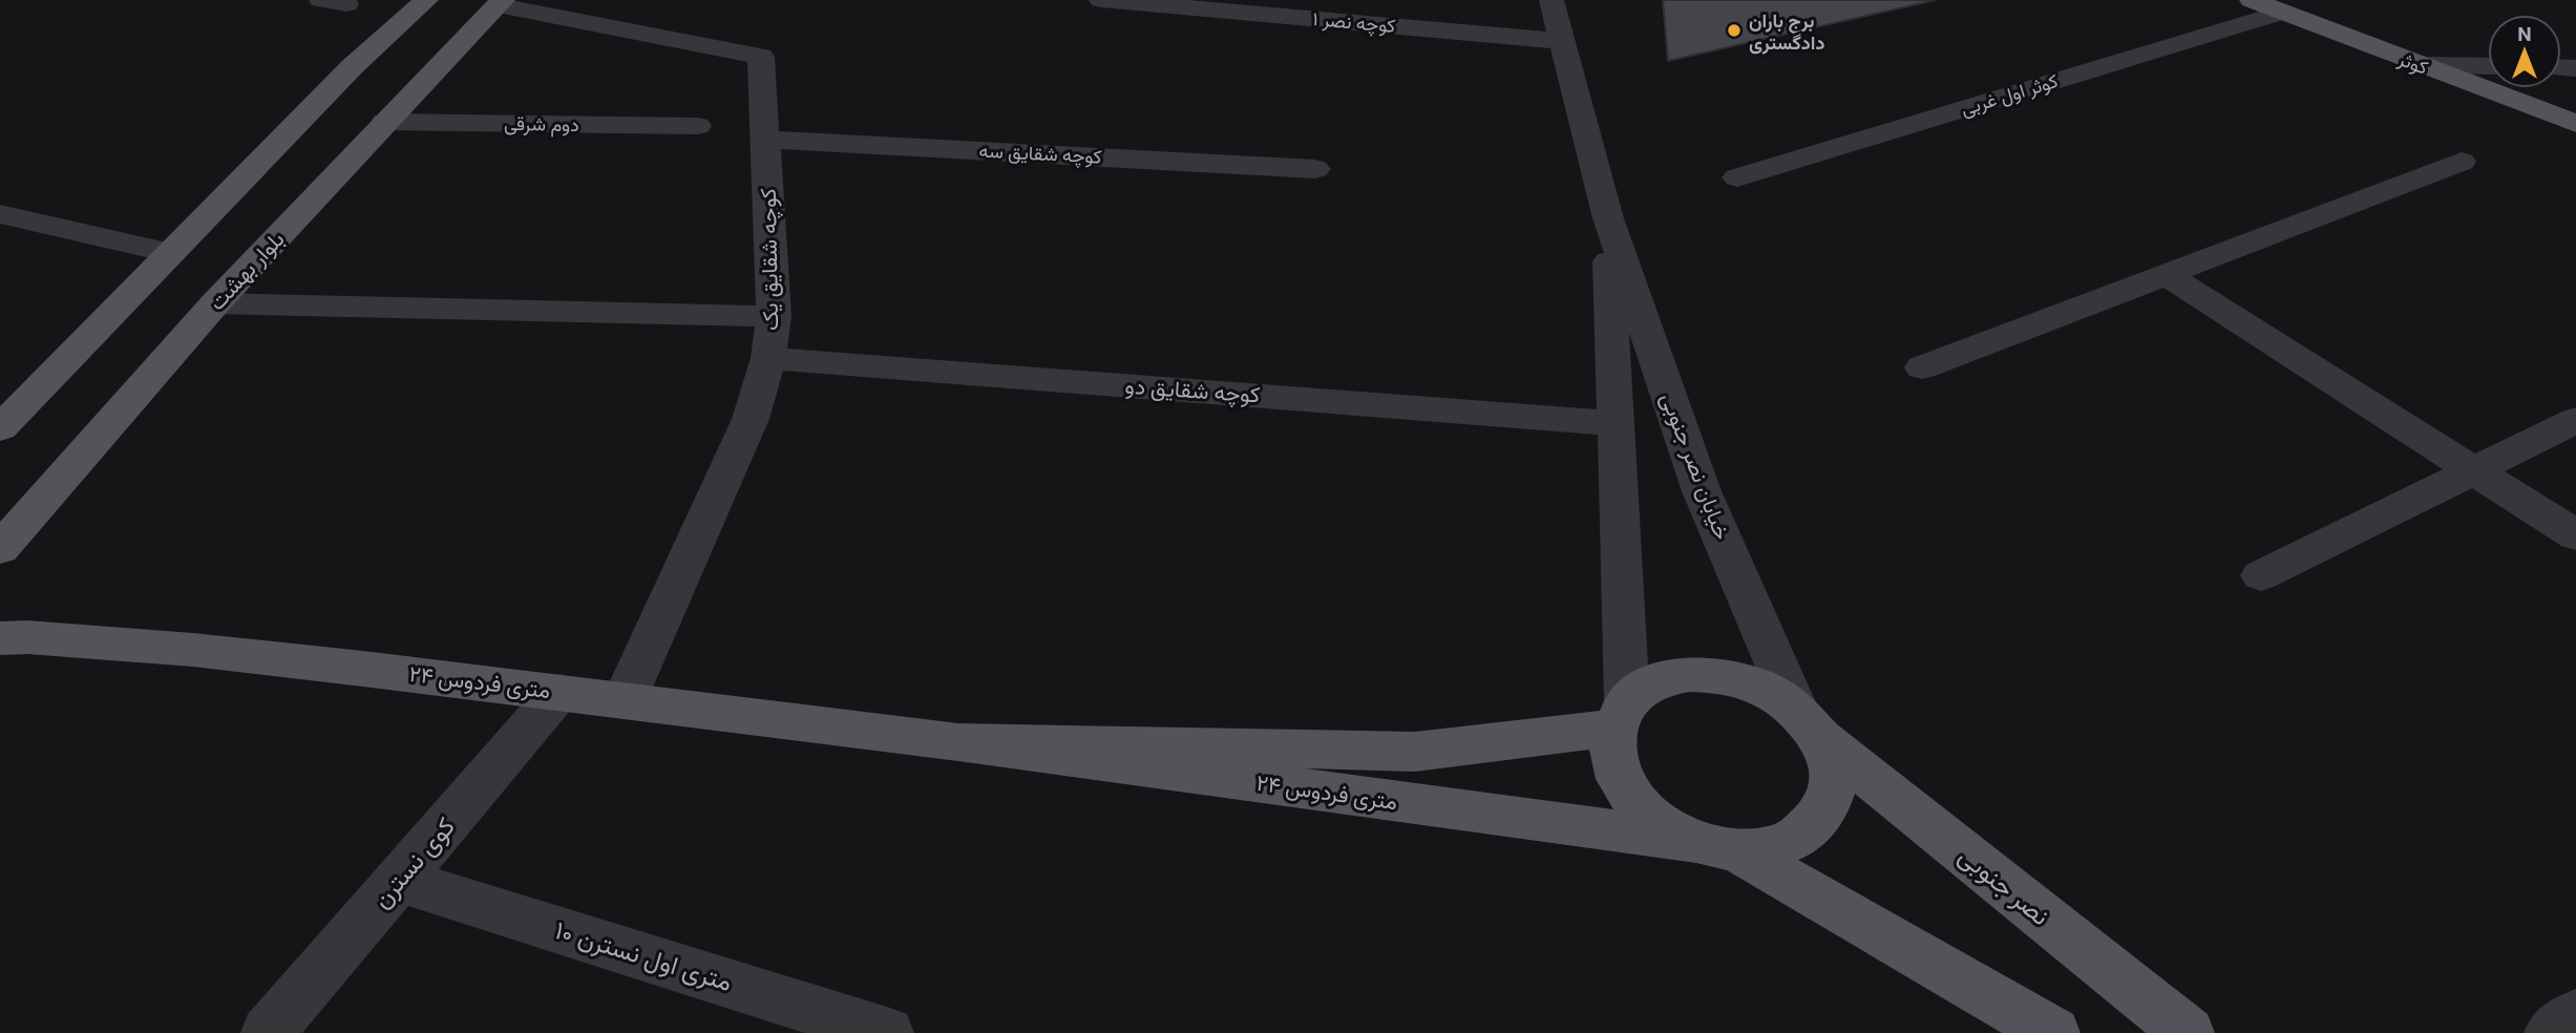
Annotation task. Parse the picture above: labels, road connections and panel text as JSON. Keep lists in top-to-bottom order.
{
  "streets": {
    "main road": [
      "کوثر",
      "بلوار بهشت",
      "۲۴ متری فردوس",
      "نصر جنوبی"
    ],
    "street": [
      "کوچه نصر ۱",
      "کوثر اول غربی",
      "دوم شرقی",
      "کوچه شقایق سه",
      "کوچه شقایق یک",
      "کوچه شقایق دو",
      "خیابان نصر جنوبی",
      "کوی نسترن",
      "۱۰ متری اول نسترن"
    ]
  },
  "crossings": [
    ["کوچه نصر ۱", "خیابان نصر جنوبی"],
    ["کوثر", "کوثر اول غربی"],
    ["دوم شرقی", "بلوار بهشت"],
    ["کوچه شقایق سه", "کوچه شقایق یک"],
    ["کوچه شقایق یک", "بلوار بهشت"],
    ["کوچه شقایق یک", "کوچه شقایق دو"],
    ["کوچه شقایق یک", "۲۴ متری فردوس"],
    ["کوچه شقایق دو", "خیابان نصر جنوبی"],
    ["خیابان نصر جنوبی", "۲۴ متری فردوس"],
    ["خیابان نصر جنوبی", "نصر جنوبی"],
    ["۲۴ متری فردوس", "کوی نسترن"],
    ["۲۴ متری فردوس", "نصر جنوبی"],
    ["کوی نسترن", "۱۰ متری اول نسترن"]
  ],
  "places": ["برج باران دادگستری"],
  "north": "top"
}
